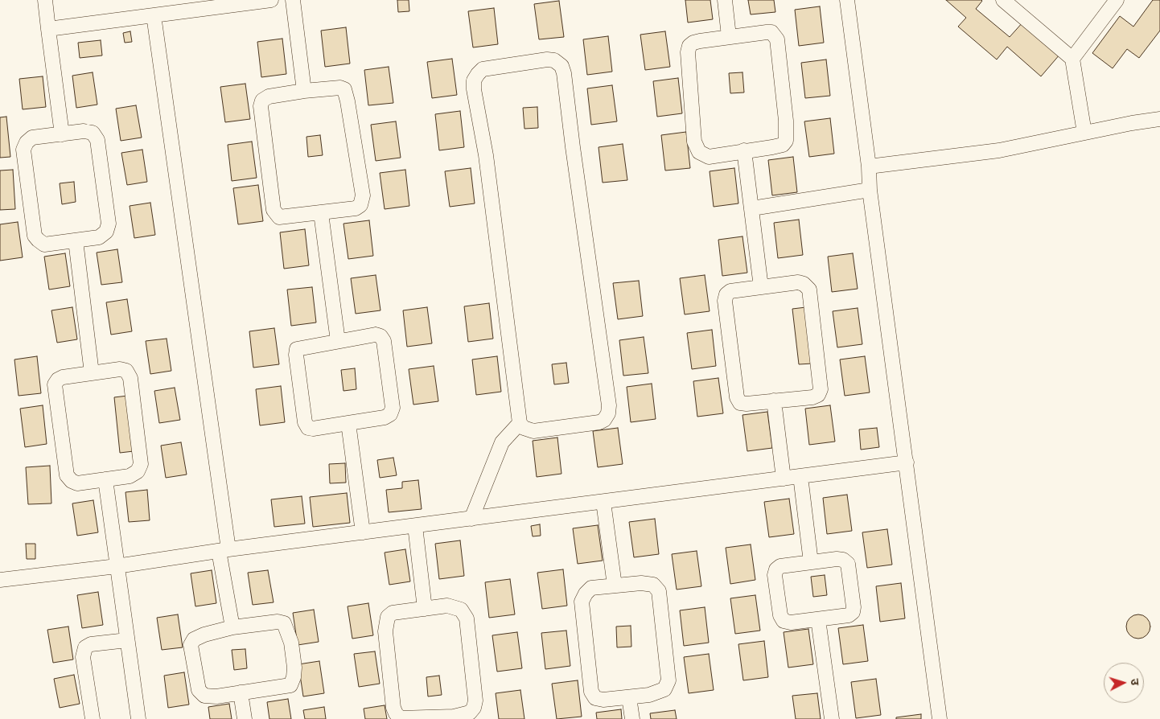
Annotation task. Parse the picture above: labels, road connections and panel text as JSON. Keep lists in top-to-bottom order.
{
  "north": "right"
}
